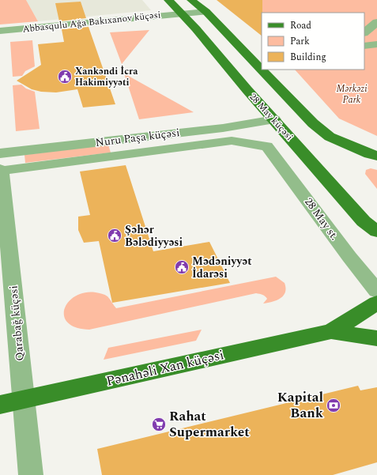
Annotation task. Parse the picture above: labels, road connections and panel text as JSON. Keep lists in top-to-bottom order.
{
  "streets": {
    "main road": ["28 May küçəsi", "Pənahəli Xan küçəsi"],
    "street": [
      "Abbasqulu Ağa Bakıxanov küçəsi",
      "Nuru Paşa küçəsi",
      "28 May st.",
      "Qarabağ küçəsi"
    ]
  },
  "crossings": [
    ["Abbasqulu Ağa Bakıxanov küçəsi", "28 May küçəsi"],
    ["28 May küçəsi", "Nuru Paşa küçəsi"],
    ["Nuru Paşa küçəsi", "28 May st."],
    ["Nuru Paşa küçəsi", "Qarabağ küçəsi"],
    ["Qarabağ küçəsi", "Pənahəli Xan küçəsi"]
  ],
  "parks": ["Mərkəzi Park"],
  "places": {
    "public building": ["Xankəndi İcra Hakimiyyəti", "Şəhər Bələdiyyəsi", "Mədəniyyət İdarəsi"],
    "bank": ["Kapital Bank"],
    "supermarket": ["Rahat Supermarket"]
  },
  "legend": ["Road", "Park", "Building"]
}
